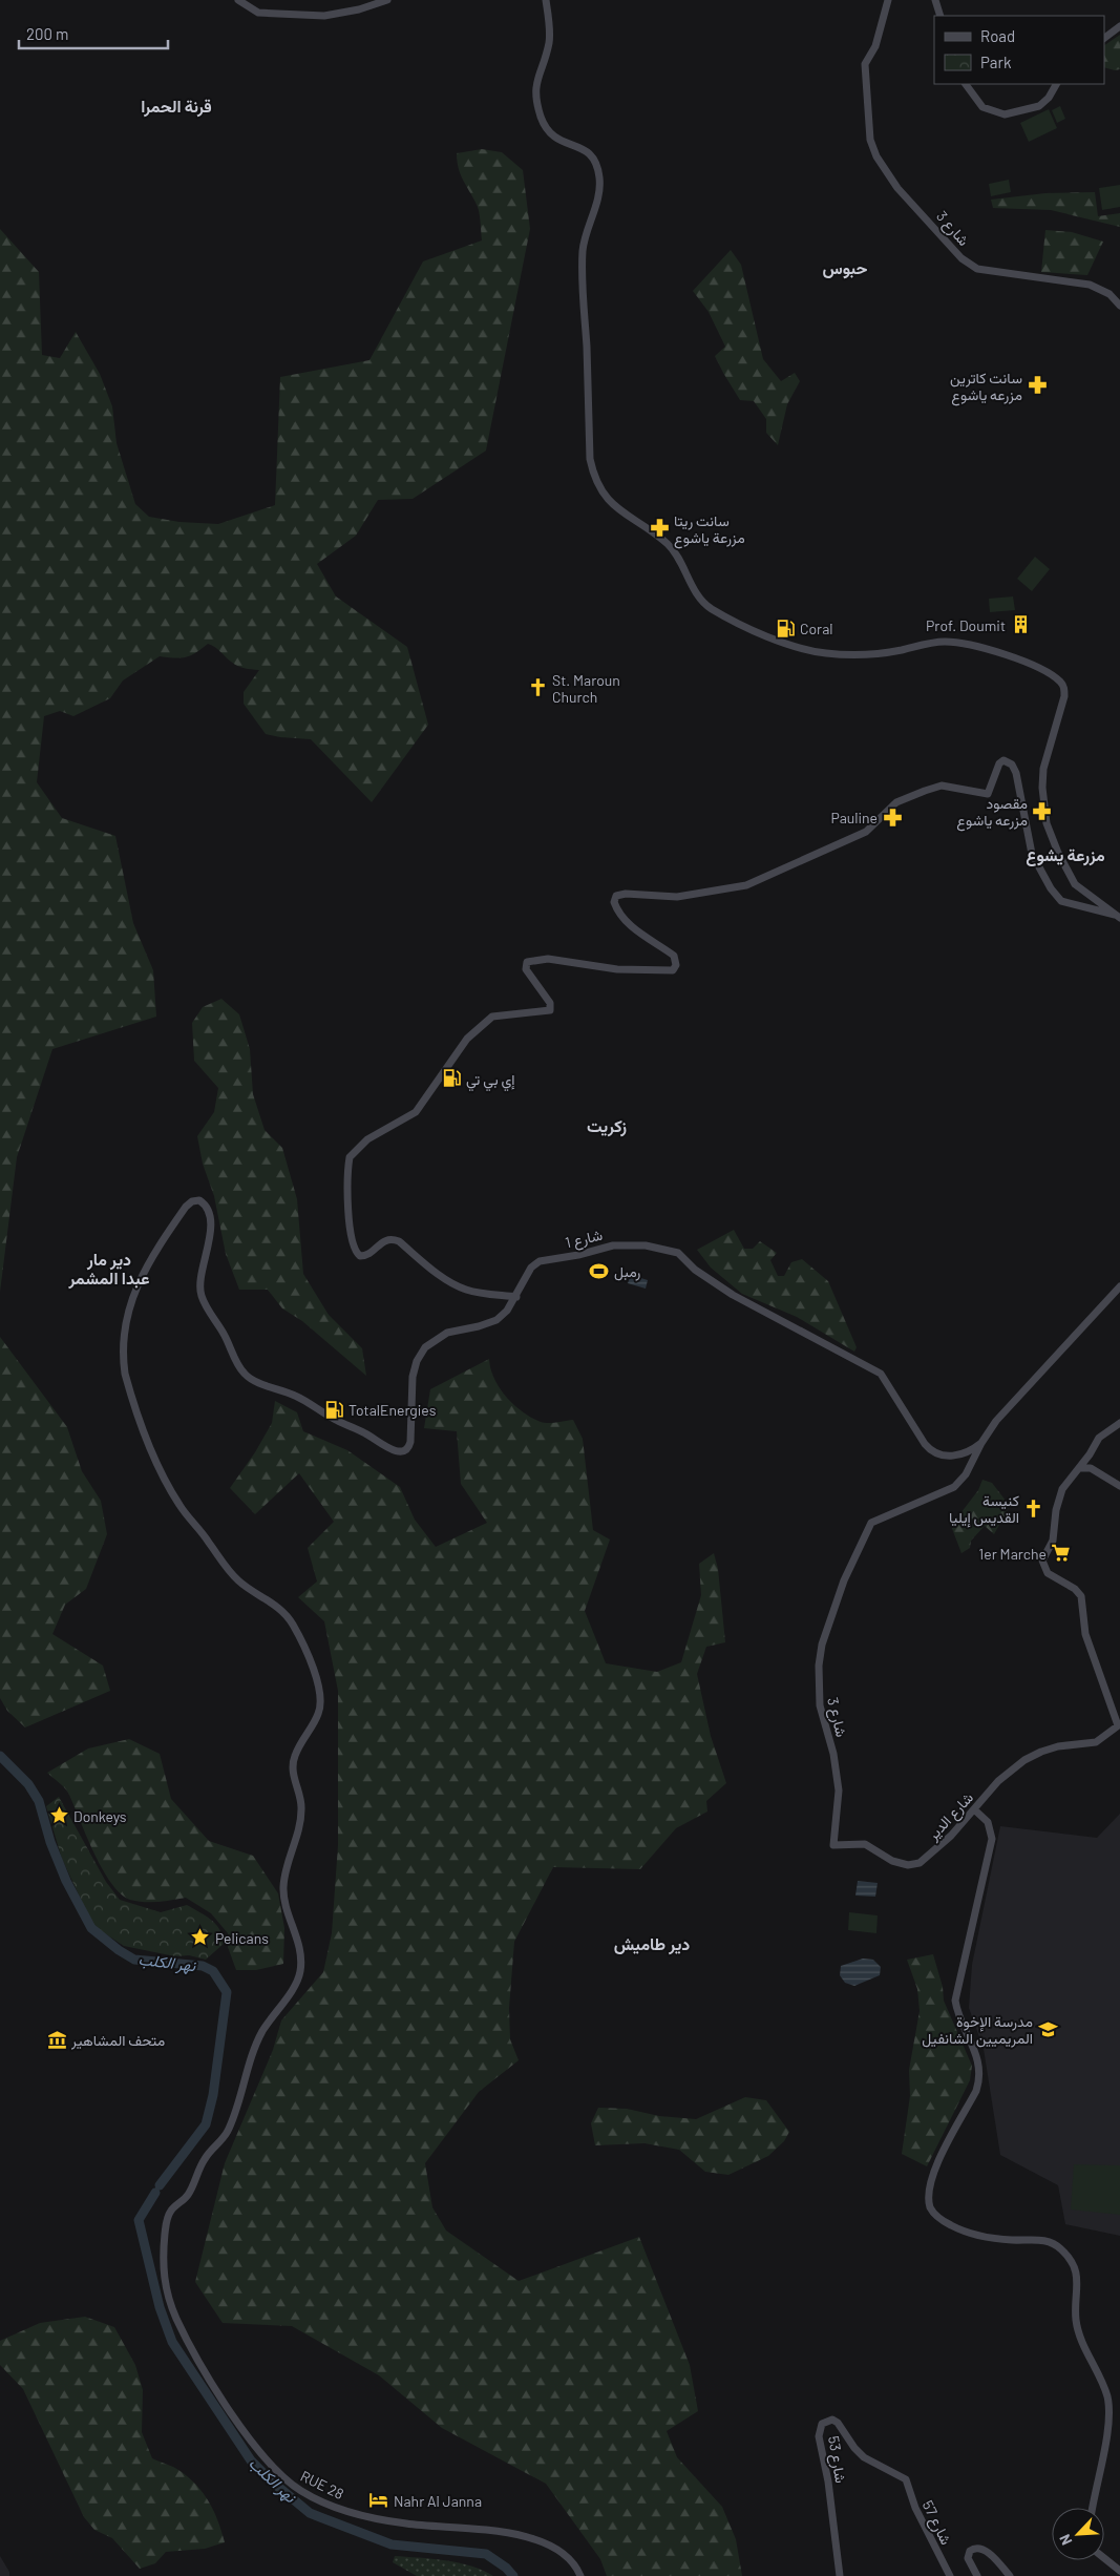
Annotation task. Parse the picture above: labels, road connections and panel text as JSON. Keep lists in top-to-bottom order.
{
  "streets": {
    "street": [
      "شارع 3",
      "شارع 1",
      "شارع الدير",
      "شارع 53",
      "RUE 28",
      "شارع 57"
    ]
  },
  "crossings": [
    ["شارع 3", "شارع 1"],
    ["شارع 3", "شارع الدير"],
    ["شارع 1", "RUE 28"],
    ["شارع 53", "شارع 57"]
  ],
  "districts": [
    "قرنة الحمرا",
    "حبوس",
    "مزرعة يشوع",
    "زكريت",
    "دير مار عبدا المشمر",
    "دير طاميش"
  ],
  "water": ["نهر الكلب"],
  "places": {
    "pharmacy": [
      "سانت كاترين مزرعه ياشوع",
      "سانت ريتا مزرعة ياشوع",
      "مقصود مزرعه ياشوع",
      "Pauline"
    ],
    "building": ["Prof. Doumit"],
    "fuel station": ["Coral", "إي بي تي", "TotalEnergies"],
    "church": ["St. Maroun Church", "كنيسة القديس إيليا"],
    "sports": ["رمبل"],
    "supermarket": ["1er Marche"],
    "place": ["Donkeys", "Pelicans"],
    "school or university": ["مدرسة الإخوة المريميين الشانفيل"],
    "museum": ["متحف المشاهير"],
    "hotel": ["Nahr Al Janna"]
  },
  "legend": ["Road", "Park"],
  "scale_bar": "200 m",
  "north": "bottom left"
}
